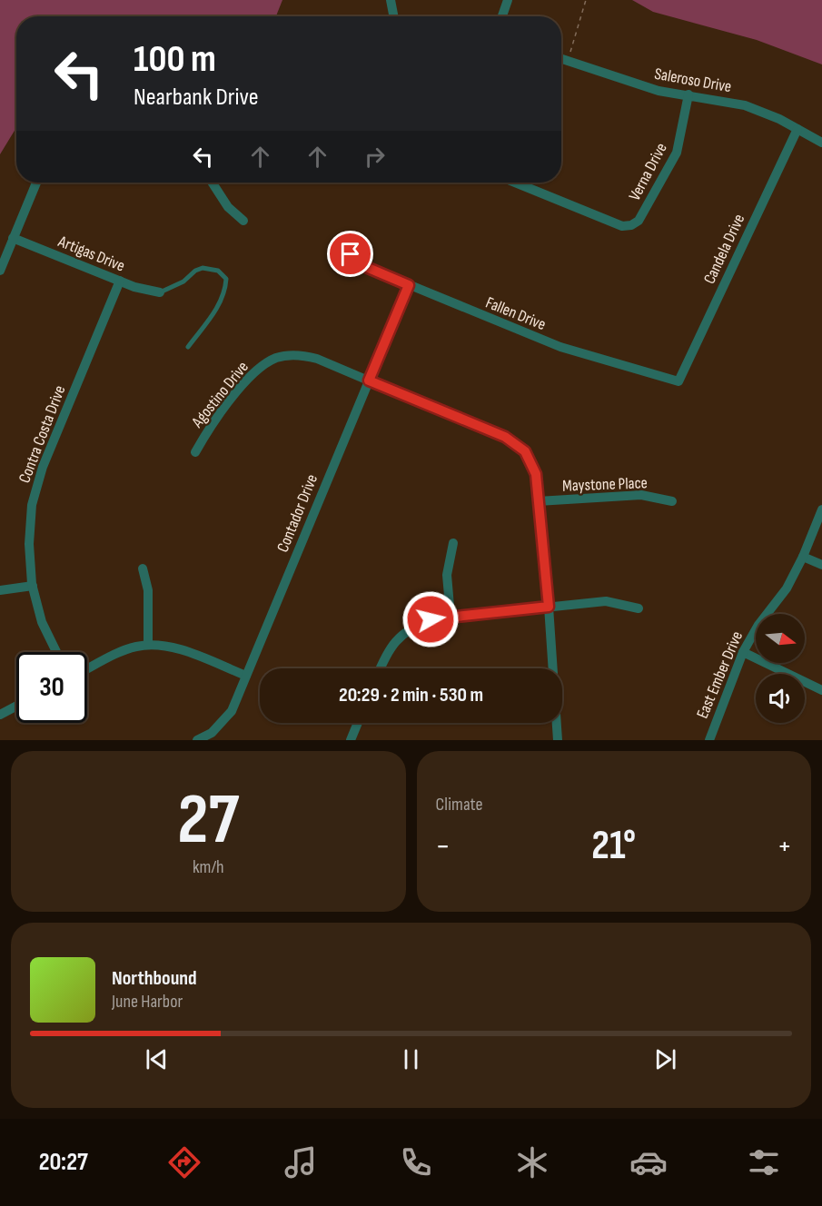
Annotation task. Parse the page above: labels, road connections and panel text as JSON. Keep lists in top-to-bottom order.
{
  "streets": {
    "street": [
      "Saleroso Drive",
      "Verna Drive",
      "Candela Drive",
      "Artigas Drive",
      "Fallen Drive",
      "Agostino Drive",
      "Contra Costa Drive",
      "Maystone Place",
      "Contador Drive",
      "East Ember Drive"
    ]
  },
  "crossings": [
    ["Saleroso Drive", "Verna Drive"],
    ["Saleroso Drive", "Candela Drive"],
    ["Candela Drive", "Fallen Drive"],
    ["Artigas Drive", "Contra Costa Drive"],
    ["Fallen Drive", "Contador Drive"],
    ["Agostino Drive", "Maystone Place"],
    ["Agostino Drive", "Contador Drive"]
  ],
  "north": "right",
  "page": {
    "turn": ["100 m", "Nearbank Drive"],
    "limit": "30",
    "trip": "20:29 · 2 min · 530 m",
    "tile": [
      ["27", "km/h"],
      "Climate"
    ],
    "heat": ["−", "21°", "+"],
    "song": ["Northbound", "June Harbor"],
    "tabs": "20:27"
  }
}
